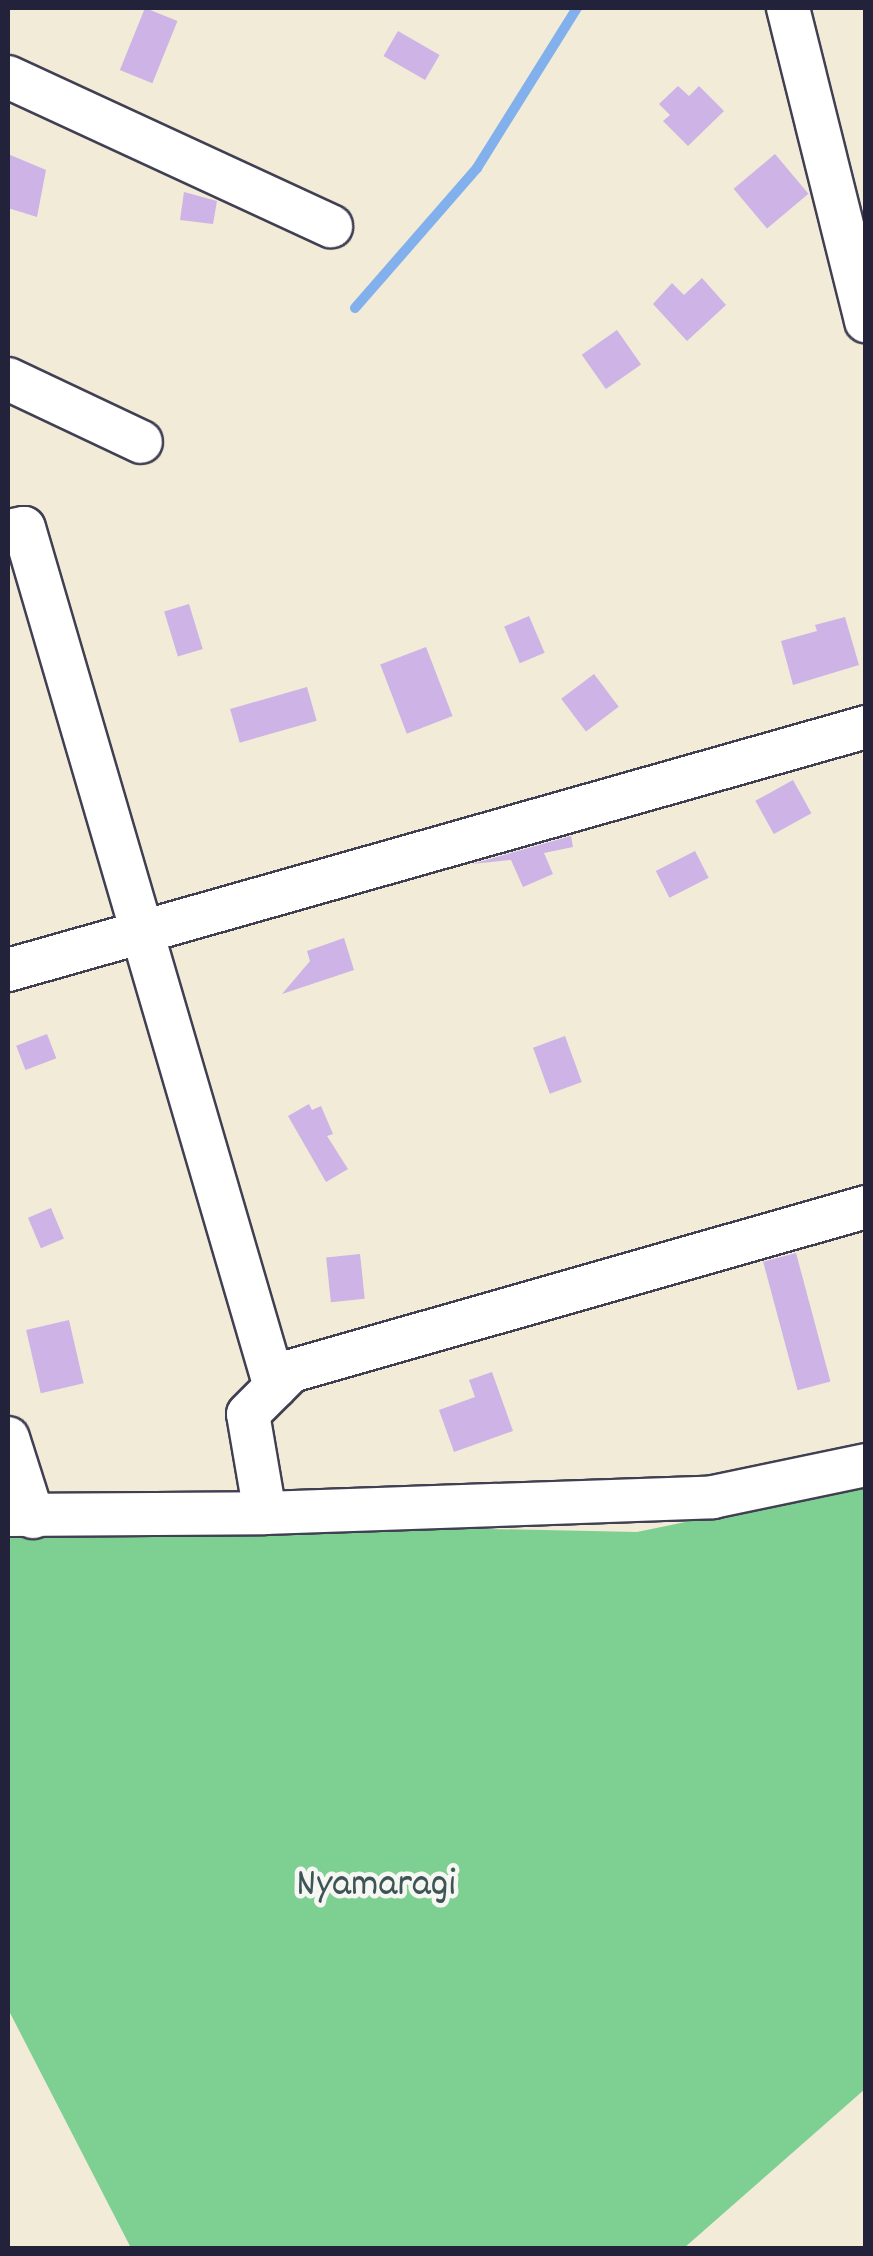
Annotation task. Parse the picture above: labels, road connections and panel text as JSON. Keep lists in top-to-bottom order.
{
  "parks": ["Nyamaragi"]
}
